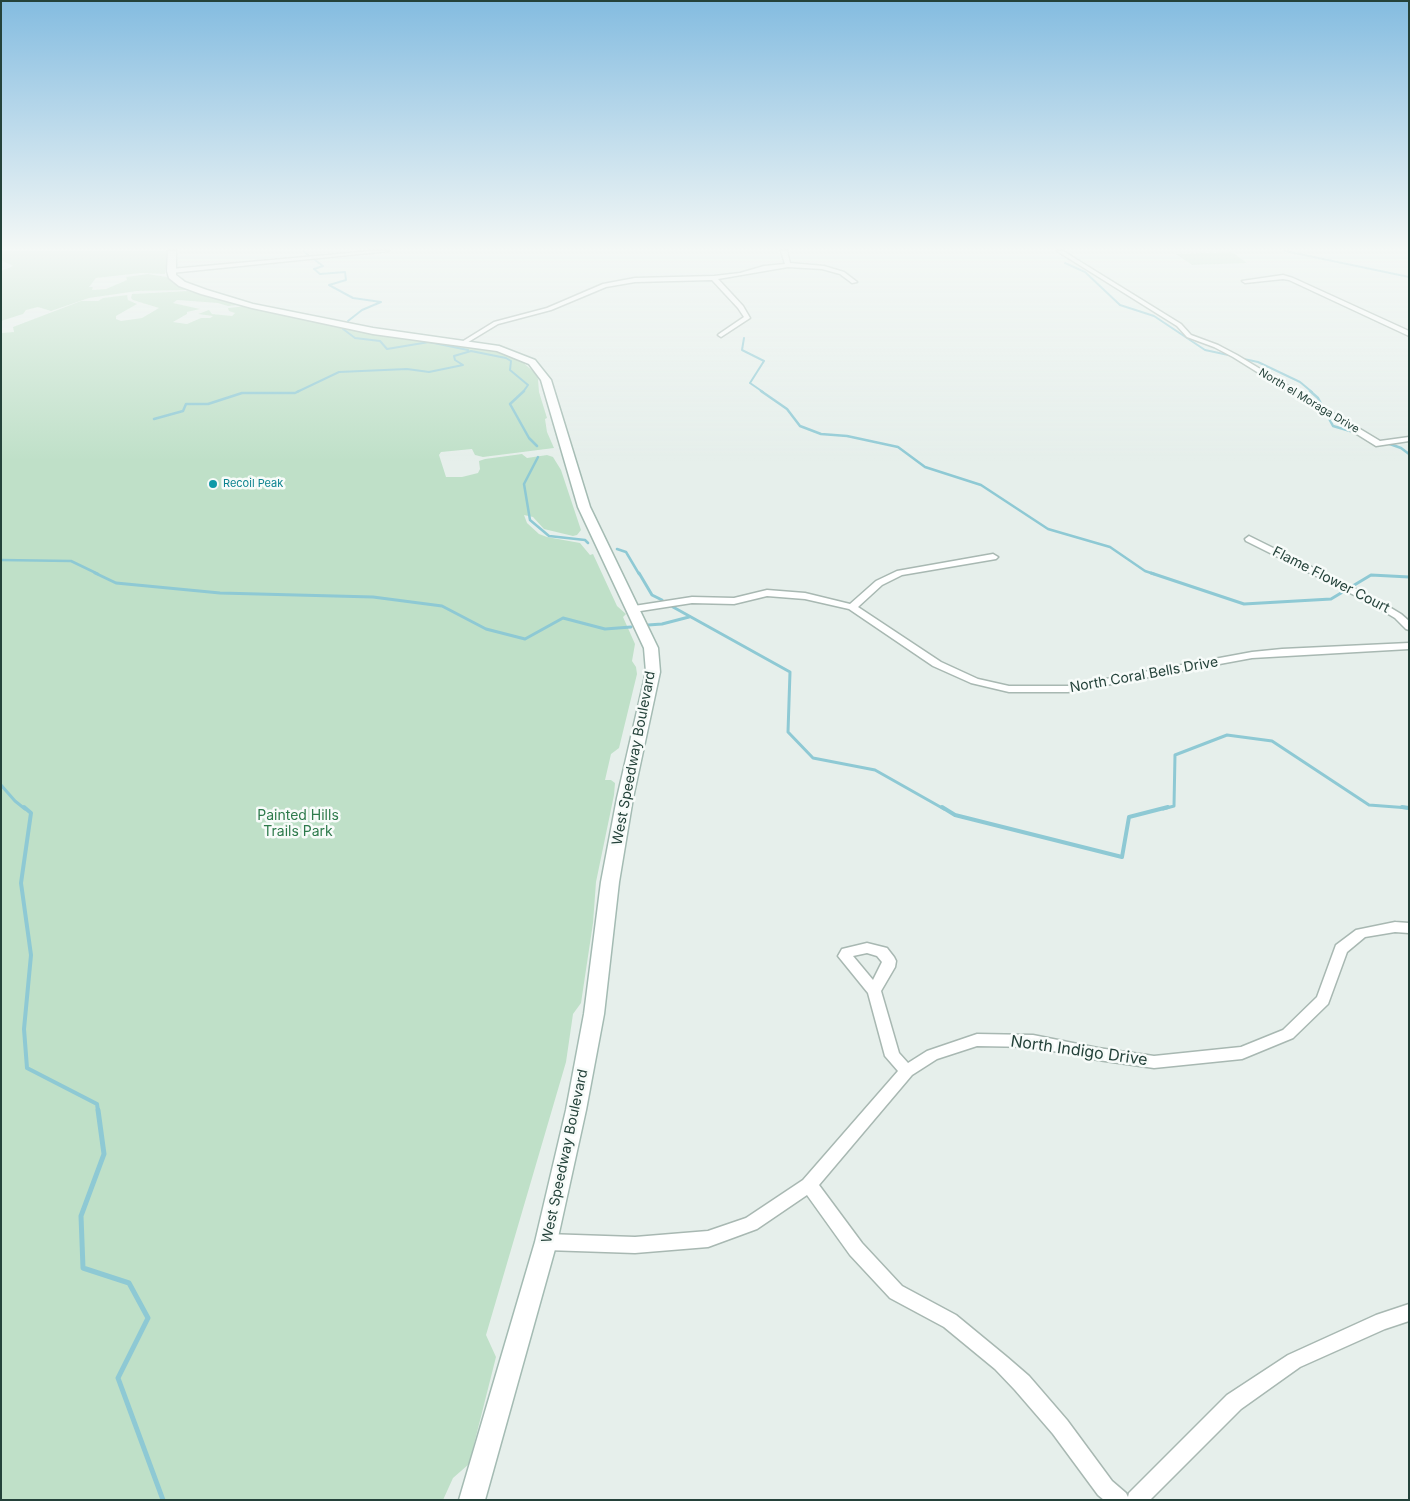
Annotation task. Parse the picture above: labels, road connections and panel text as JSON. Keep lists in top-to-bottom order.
{
  "streets": {
    "main road": ["West Speedway Boulevard"],
    "street": [
      "North el Moraga Drive",
      "Flame Flower Court",
      "North Coral Bells Drive",
      "North Indigo Drive"
    ]
  },
  "crossings": [
    ["North Coral Bells Drive", "West Speedway Boulevard"],
    ["West Speedway Boulevard", "North Indigo Drive"]
  ],
  "parks": ["Painted Hills Trails Park"],
  "places": ["Recoil Peak"]
}
